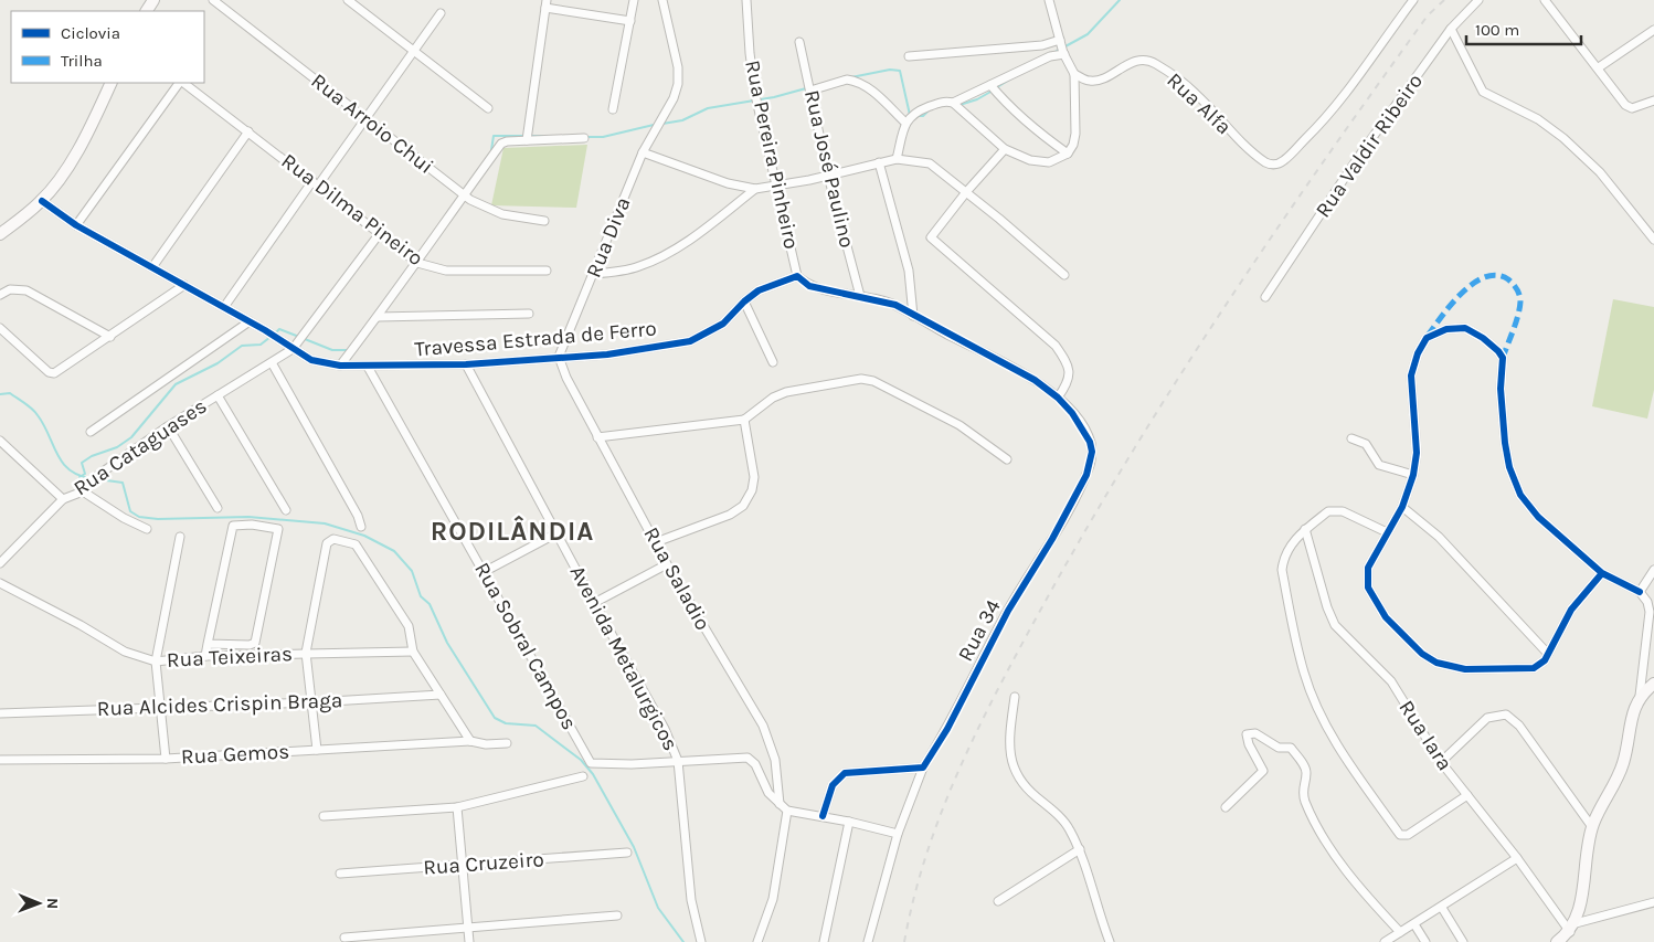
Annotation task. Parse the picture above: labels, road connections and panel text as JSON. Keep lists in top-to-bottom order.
{
  "streets": {
    "street": [
      "Rua Alfa",
      "Rua Arroio Chui",
      "Rua Valdir Ribeiro",
      "Rua Pereira Pinheiro",
      "Rua José Paulino",
      "Rua Dilma Pineiro",
      "Rua Diva",
      "Travessa Estrada de Ferro",
      "Rua Cataguases",
      "Rua Saladio",
      "Rua 34",
      "Rua Sobral Campos",
      "Rua Teixeiras",
      "Avenida Metalurgicos",
      "Rua Alcides Crispin Braga",
      "Rua Iara",
      "Rua Gemos",
      "Rua Cruzeiro"
    ]
  },
  "crossings": [
    ["Rua Pereira Pinheiro", "Travessa Estrada de Ferro"],
    ["Rua Dilma Pineiro", "Rua Cataguases"],
    ["Rua Diva", "Travessa Estrada de Ferro"],
    ["Rua Diva", "Rua Saladio"],
    ["Travessa Estrada de Ferro", "Rua Cataguases"],
    ["Travessa Estrada de Ferro", "Rua Saladio"],
    ["Travessa Estrada de Ferro", "Rua Sobral Campos"],
    ["Travessa Estrada de Ferro", "Avenida Metalurgicos"],
    ["Rua Sobral Campos", "Avenida Metalurgicos"]
  ],
  "districts": ["RODILÂNDIA"],
  "legend": ["Ciclovia", "Trilha"],
  "scale_bar": "100 m",
  "north": "right"
}
